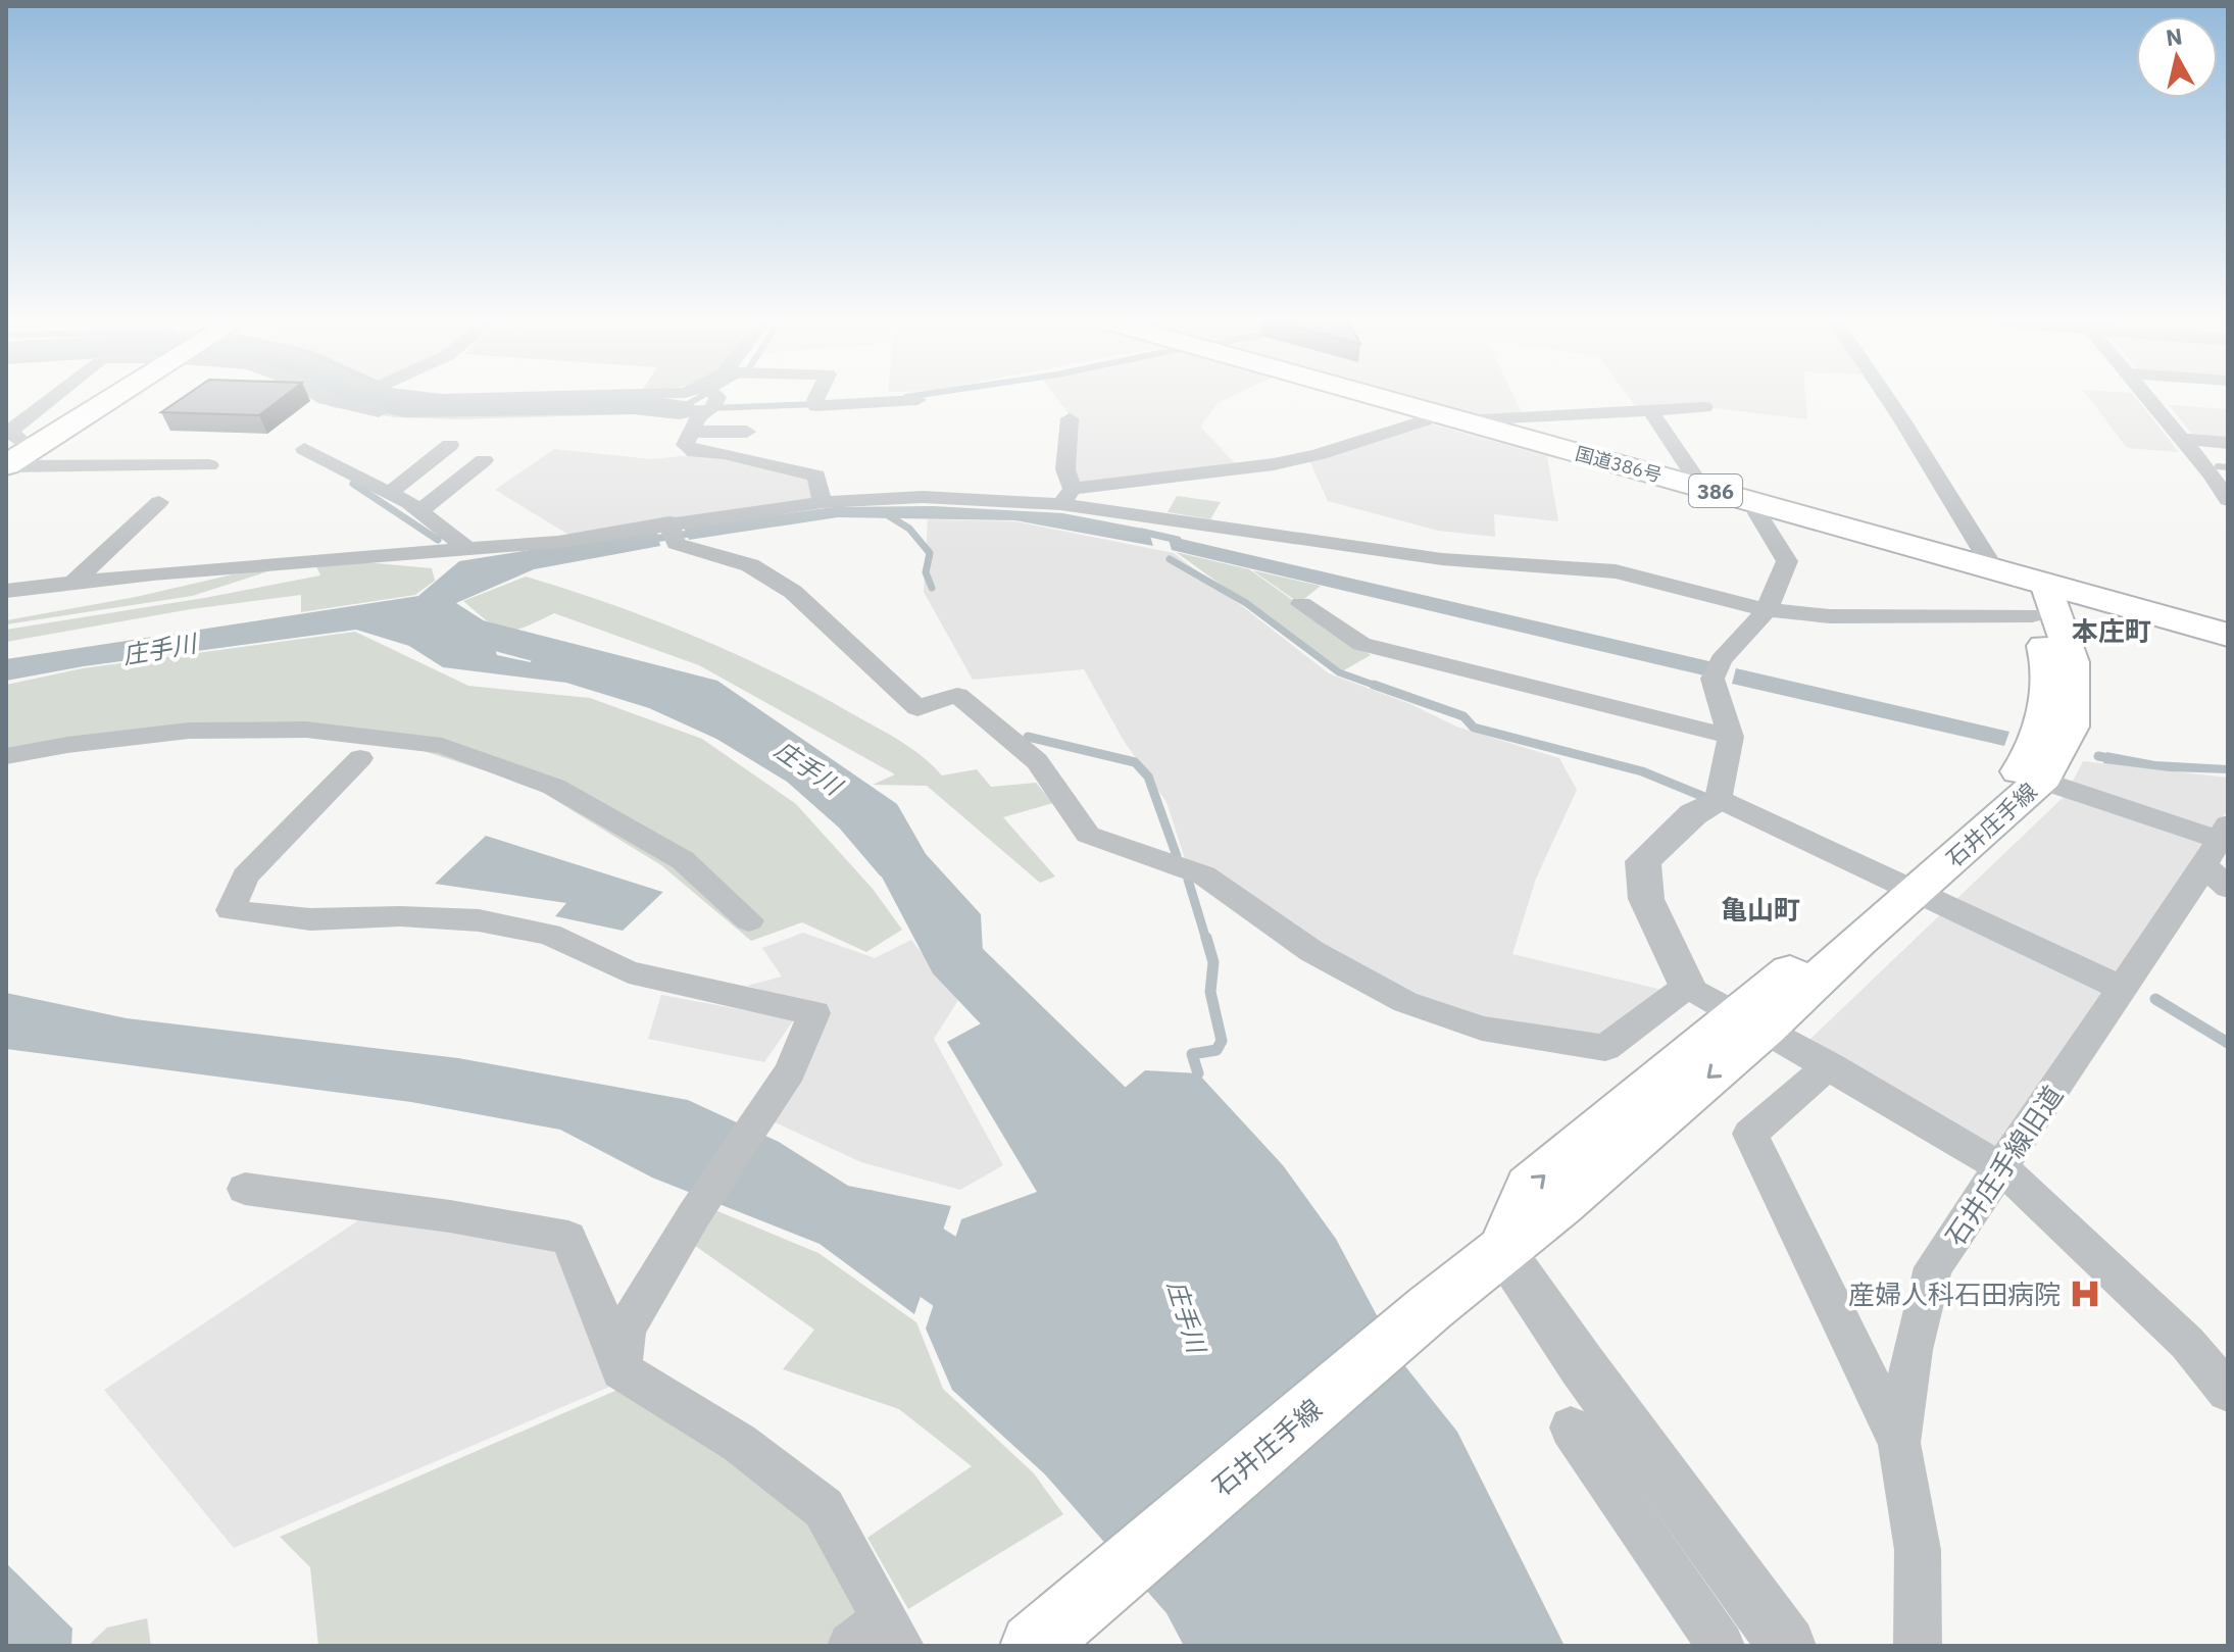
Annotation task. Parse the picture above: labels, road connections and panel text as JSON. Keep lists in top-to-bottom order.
{
  "streets": {
    "highway": ["国道386号", "386"],
    "main road": ["石井庄手線"],
    "street": ["石井庄手線旧道"]
  },
  "crossings": [
    ["国道386号", "石井庄手線"]
  ],
  "districts": ["本庄町", "亀山町"],
  "water": ["庄手川"],
  "places": {
    "hospital": ["産婦人科石田病院"]
  },
  "north": "top"
}
